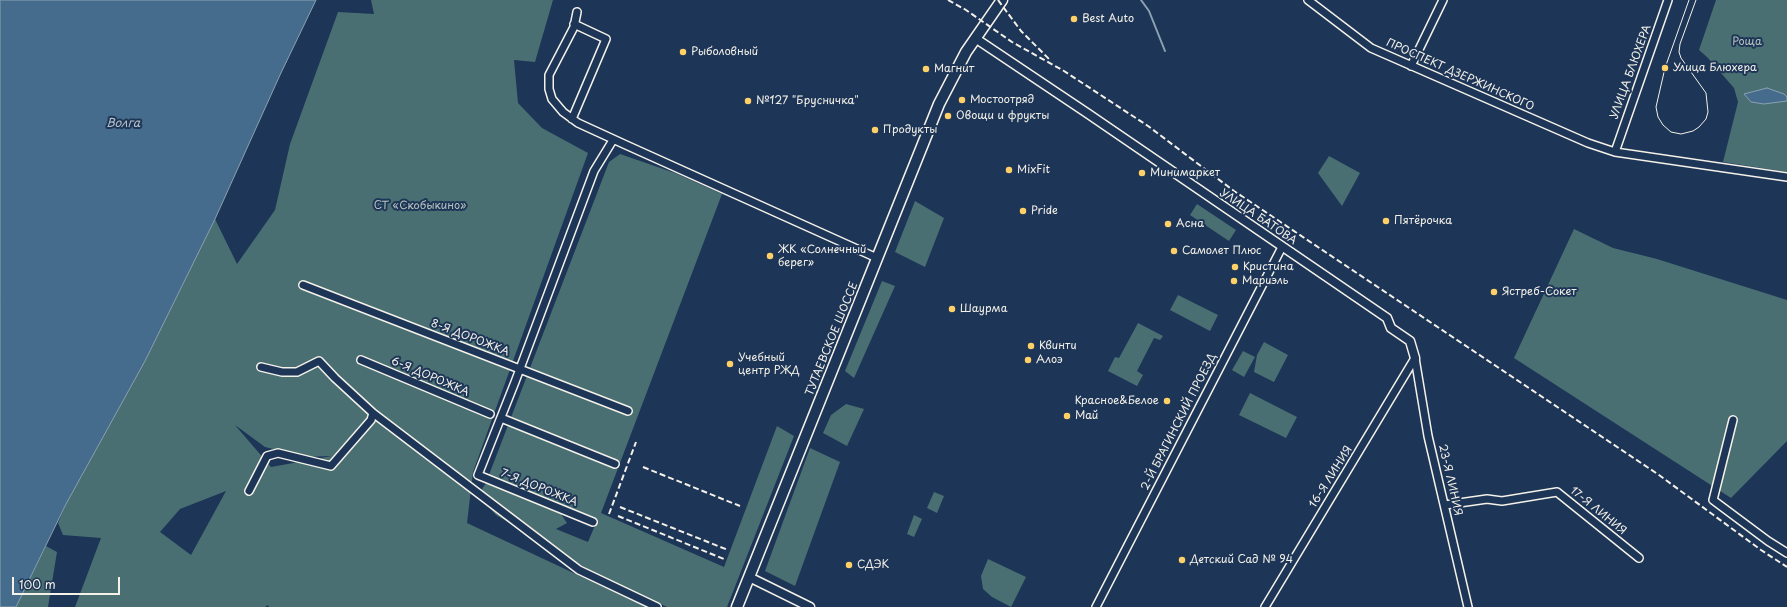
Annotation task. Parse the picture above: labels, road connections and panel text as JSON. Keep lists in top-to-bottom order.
{
  "streets": {
    "main road": ["ТУТАЕВСКОЕ ШОССЕ"],
    "street": [
      "УЛИЦА БЛЮХЕРА",
      "ПРОСПЕКТ ДЗЕРЖИНСКОГО",
      "УЛИЦА БАТОВА",
      "8-Я ДОРОЖКА",
      "6-Я ДОРОЖКА",
      "2-Й БРАГИНСКИЙ ПРОЕЗД",
      "16-Я ЛИНИЯ",
      "23-Я ЛИНИЯ",
      "7-Я ДОРОЖКА",
      "17-Я ЛИНИЯ"
    ]
  },
  "crossings": [
    ["УЛИЦА БЛЮХЕРА", "ПРОСПЕКТ ДЗЕРЖИНСКОГО"],
    ["УЛИЦА БАТОВА", "ТУТАЕВСКОЕ ШОССЕ"],
    ["УЛИЦА БАТОВА", "2-Й БРАГИНСКИЙ ПРОЕЗД"],
    ["УЛИЦА БАТОВА", "16-Я ЛИНИЯ"],
    ["УЛИЦА БАТОВА", "23-Я ЛИНИЯ"],
    ["16-Я ЛИНИЯ", "23-Я ЛИНИЯ"],
    ["23-Я ЛИНИЯ", "17-Я ЛИНИЯ"]
  ],
  "water": ["Волга"],
  "parks": ["Роща", "СТ «Скобыкино»"],
  "places": [
    "Best Auto",
    "Рыболовный",
    "Улица Блюхера",
    "Магнит",
    "Мостоотряд",
    "№127 \"Брусничка\"",
    "Овощи и фрукты",
    "Продукты",
    "MixFit",
    "Минимаркет",
    "Pride",
    "Пятёрочка",
    "Асна",
    "Самолет Плюс",
    "ЖК «Солнечный берег»",
    "Кристина",
    "Мариэль",
    "Ястреб-Сокет",
    "Шаурма",
    "Квинти",
    "Алоэ",
    "Учебный центр РЖД",
    "Красное&Белое",
    "Май",
    "Детский Сад № 94",
    "СДЭК"
  ],
  "scale_bar": "100 m"
}
